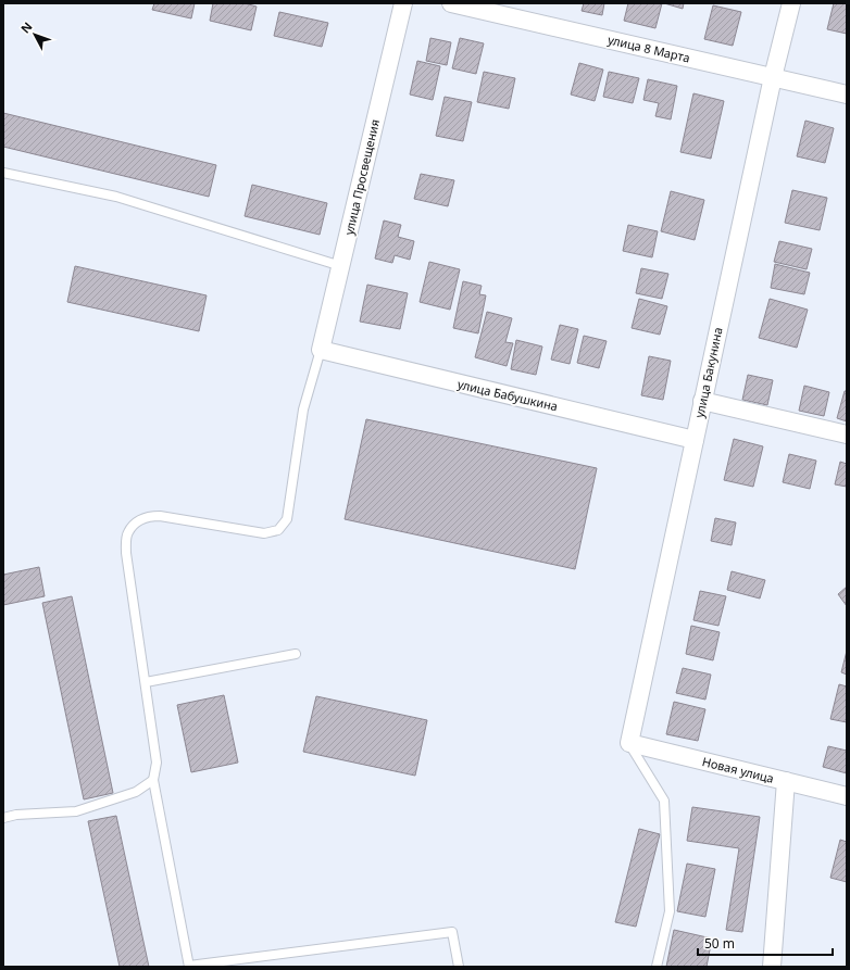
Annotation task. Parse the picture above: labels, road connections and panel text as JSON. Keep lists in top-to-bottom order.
{
  "streets": {
    "street": [
      "улица 8 Марта",
      "улица Просвещения",
      "улица Бакунина",
      "улица Бабушкина",
      "Новая улица"
    ]
  },
  "crossings": [
    ["улица 8 Марта", "улица Бакунина"],
    ["улица Просвещения", "улица Бабушкина"],
    ["улица Бакунина", "улица Бабушкина"],
    ["улица Бакунина", "Новая улица"]
  ],
  "scale_bar": "50 m",
  "north": "top left"
}
